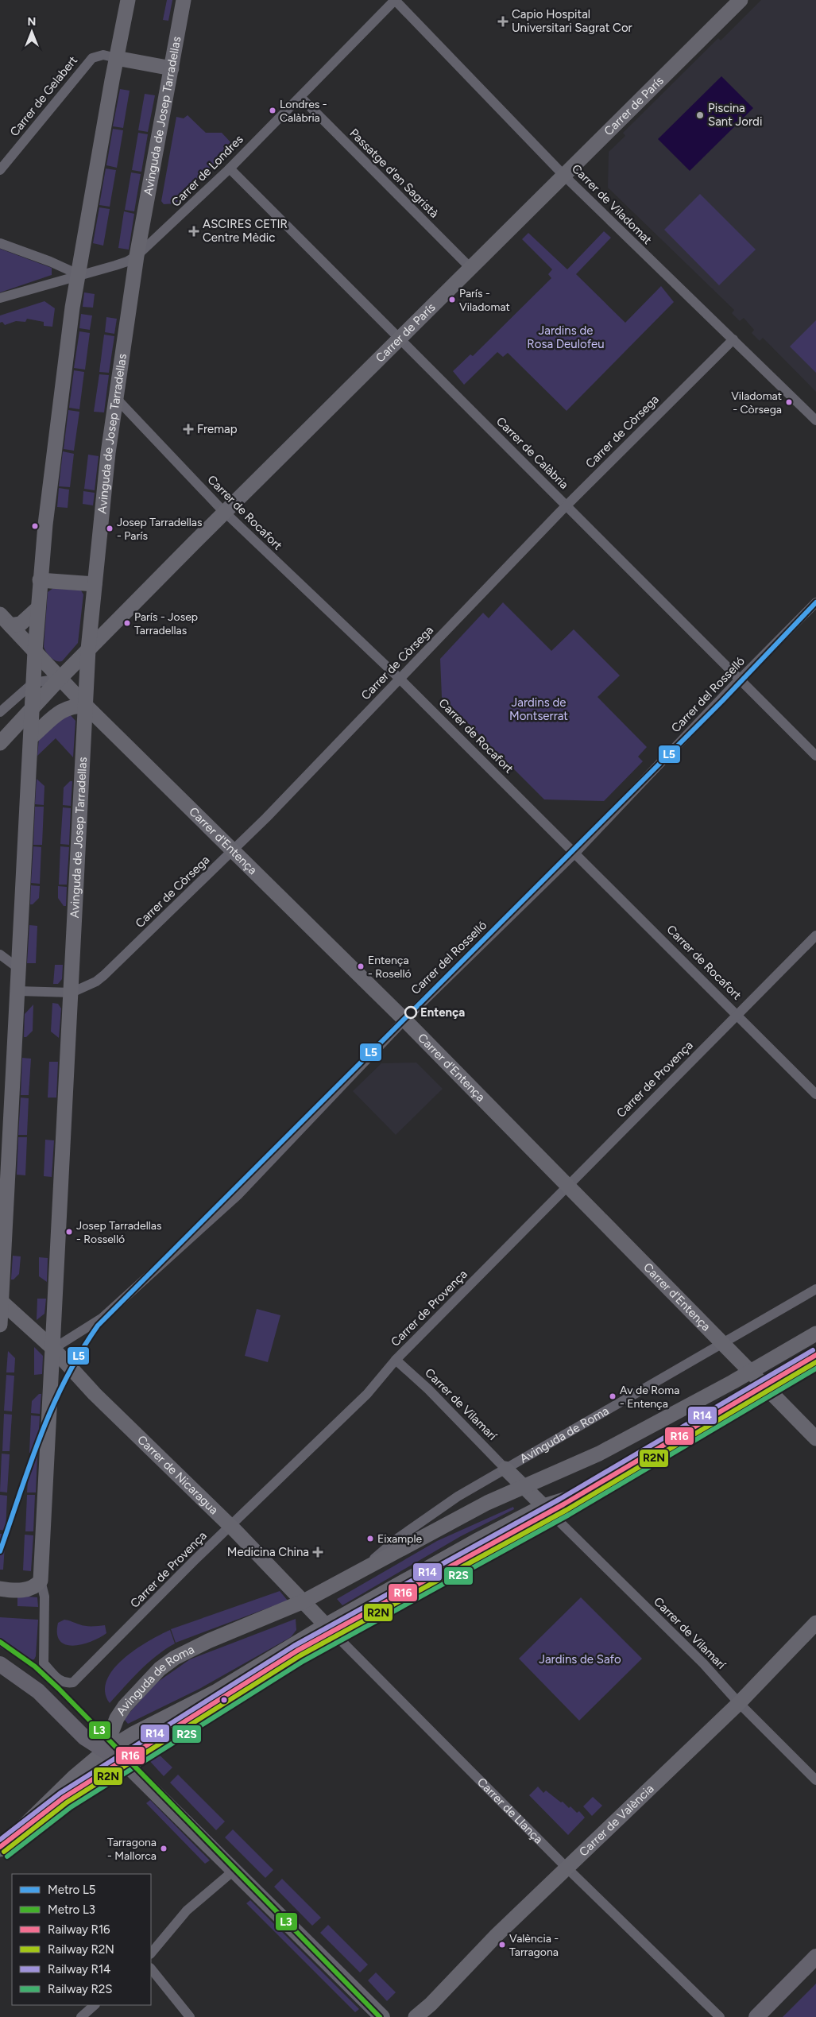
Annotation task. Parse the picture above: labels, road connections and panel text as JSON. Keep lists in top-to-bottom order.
{
  "streets": {
    "main road": [
      "Carrer de París",
      "Avinguda de Josep Tarradellas",
      "Carrer d'Entença",
      "Avinguda de Roma",
      "Carrer de Nicaragua",
      "Carrer de Llança",
      "Carrer de València"
    ],
    "street": [
      "Carrer de Gelabert",
      "Carrer de Londres",
      "Passatge d'en Sagristà",
      "Carrer de Viladomat",
      "Carrer de Còrsega",
      "Carrer de Calàbria",
      "Carrer de Rocafort",
      "Carrer del Rosselló",
      "Carrer de Provença",
      "Carrer de Vilamarí"
    ]
  },
  "crossings": [
    ["Carrer de París", "Avinguda de Josep Tarradellas"],
    ["Carrer de París", "Passatge d'en Sagristà"],
    ["Carrer de París", "Carrer de Viladomat"],
    ["Carrer de París", "Carrer de Calàbria"],
    ["Carrer de París", "Carrer de Rocafort"],
    ["Carrer de París", "Carrer d'Entença"],
    ["Avinguda de Josep Tarradellas", "Carrer de Londres"],
    ["Avinguda de Josep Tarradellas", "Carrer de Còrsega"],
    ["Avinguda de Josep Tarradellas", "Carrer de Rocafort"],
    ["Avinguda de Josep Tarradellas", "Carrer del Rosselló"],
    ["Avinguda de Josep Tarradellas", "Carrer d'Entença"],
    ["Avinguda de Josep Tarradellas", "Carrer de Provença"],
    ["Avinguda de Josep Tarradellas", "Carrer de Nicaragua"],
    ["Carrer de Londres", "Passatge d'en Sagristà"],
    ["Carrer de Londres", "Carrer de Viladomat"],
    ["Carrer de Londres", "Carrer de Calàbria"],
    ["Carrer de Viladomat", "Carrer de Còrsega"],
    ["Carrer de Còrsega", "Carrer de Calàbria"],
    ["Carrer de Còrsega", "Carrer de Rocafort"],
    ["Carrer de Còrsega", "Carrer d'Entença"],
    ["Carrer de Calàbria", "Carrer del Rosselló"],
    ["Carrer de Rocafort", "Carrer del Rosselló"],
    ["Carrer de Rocafort", "Carrer de Provença"],
    ["Carrer del Rosselló", "Carrer d'Entença"],
    ["Carrer del Rosselló", "Carrer de Nicaragua"],
    ["Carrer d'Entença", "Carrer de Provença"],
    ["Carrer d'Entença", "Avinguda de Roma"],
    ["Carrer de Provença", "Carrer de Vilamarí"],
    ["Carrer de Provença", "Carrer de Nicaragua"],
    ["Carrer de Vilamarí", "Avinguda de Roma"],
    ["Carrer de Vilamarí", "Carrer de València"],
    ["Avinguda de Roma", "Carrer de Nicaragua"],
    ["Avinguda de Roma", "Carrer de Llança"],
    ["Carrer de Nicaragua", "Carrer de Llança"],
    ["Carrer de Llança", "Carrer de València"]
  ],
  "parks": ["Jardins de Rosa Deulofeu", "Jardins de Montserrat", "Jardins de Safo"],
  "places": {
    "health": [
      "Capio Hospital Universitari Sagrat Cor",
      "ASCIRES CETIR Centre Mèdic",
      "Fremap",
      "Medicina China"
    ],
    "other": [
      "Londres - Calàbria",
      "Piscina Sant Jordi",
      "París - Viladomat",
      "Viladomat - Còrsega",
      "Josep Tarradellas - París",
      "París - Josep Tarradellas",
      "Entença - Roselló",
      "Entença",
      "Josep Tarradellas - Rosselló",
      "Av de Roma - Entença",
      "Eixample",
      "Tarragona - Mallorca",
      "València - Tarragona"
    ]
  },
  "lines": [
    "metro line L5",
    "rail line R14",
    "rail line R16",
    "rail line R2N",
    "rail line R2S",
    "metro line L3"
  ],
  "legend": [
    "Metro L5",
    "Metro L3",
    "Railway R16",
    "Railway R2N",
    "Railway R14",
    "Railway R2S"
  ],
  "north": "top"
}
